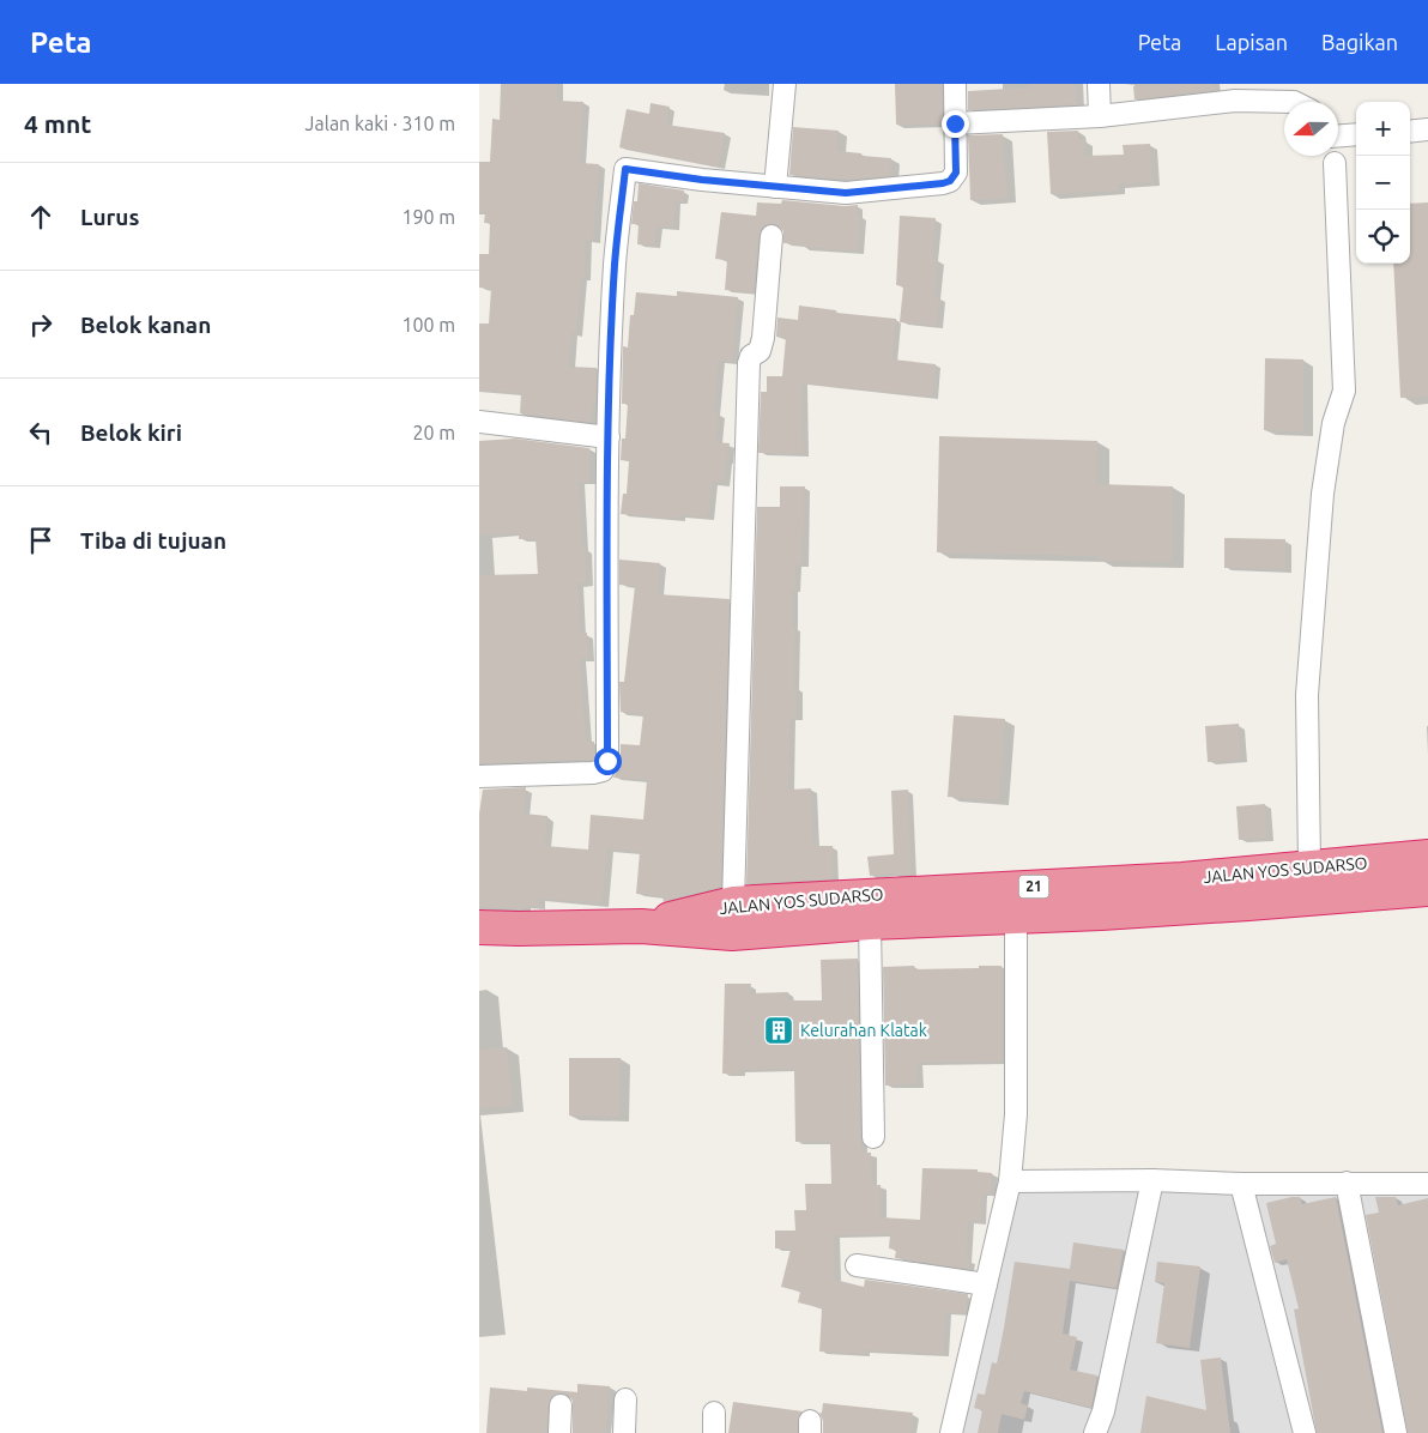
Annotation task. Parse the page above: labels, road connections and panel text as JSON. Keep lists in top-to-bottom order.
{
  "streets": {
    "highway": ["JALAN YOS SUDARSO", "21"]
  },
  "crossings": [
    ["JALAN YOS SUDARSO", "21"]
  ],
  "places": {
    "building": ["Kelurahan Klatak"]
  },
  "north": "left",
  "page": {
    "header": "Peta",
    "nav": ["Peta", "Lapisan", "Bagikan"],
    "heading": ["4 mnt", "Jalan kaki · 310 m"],
    "map_buttons": ["+", "−"],
    "list": [
      ["Lurus", "190 m"],
      ["Belok kanan", "100 m"],
      ["Belok kiri", "20 m"],
      "Tiba di tujuan"
    ]
  }
}
